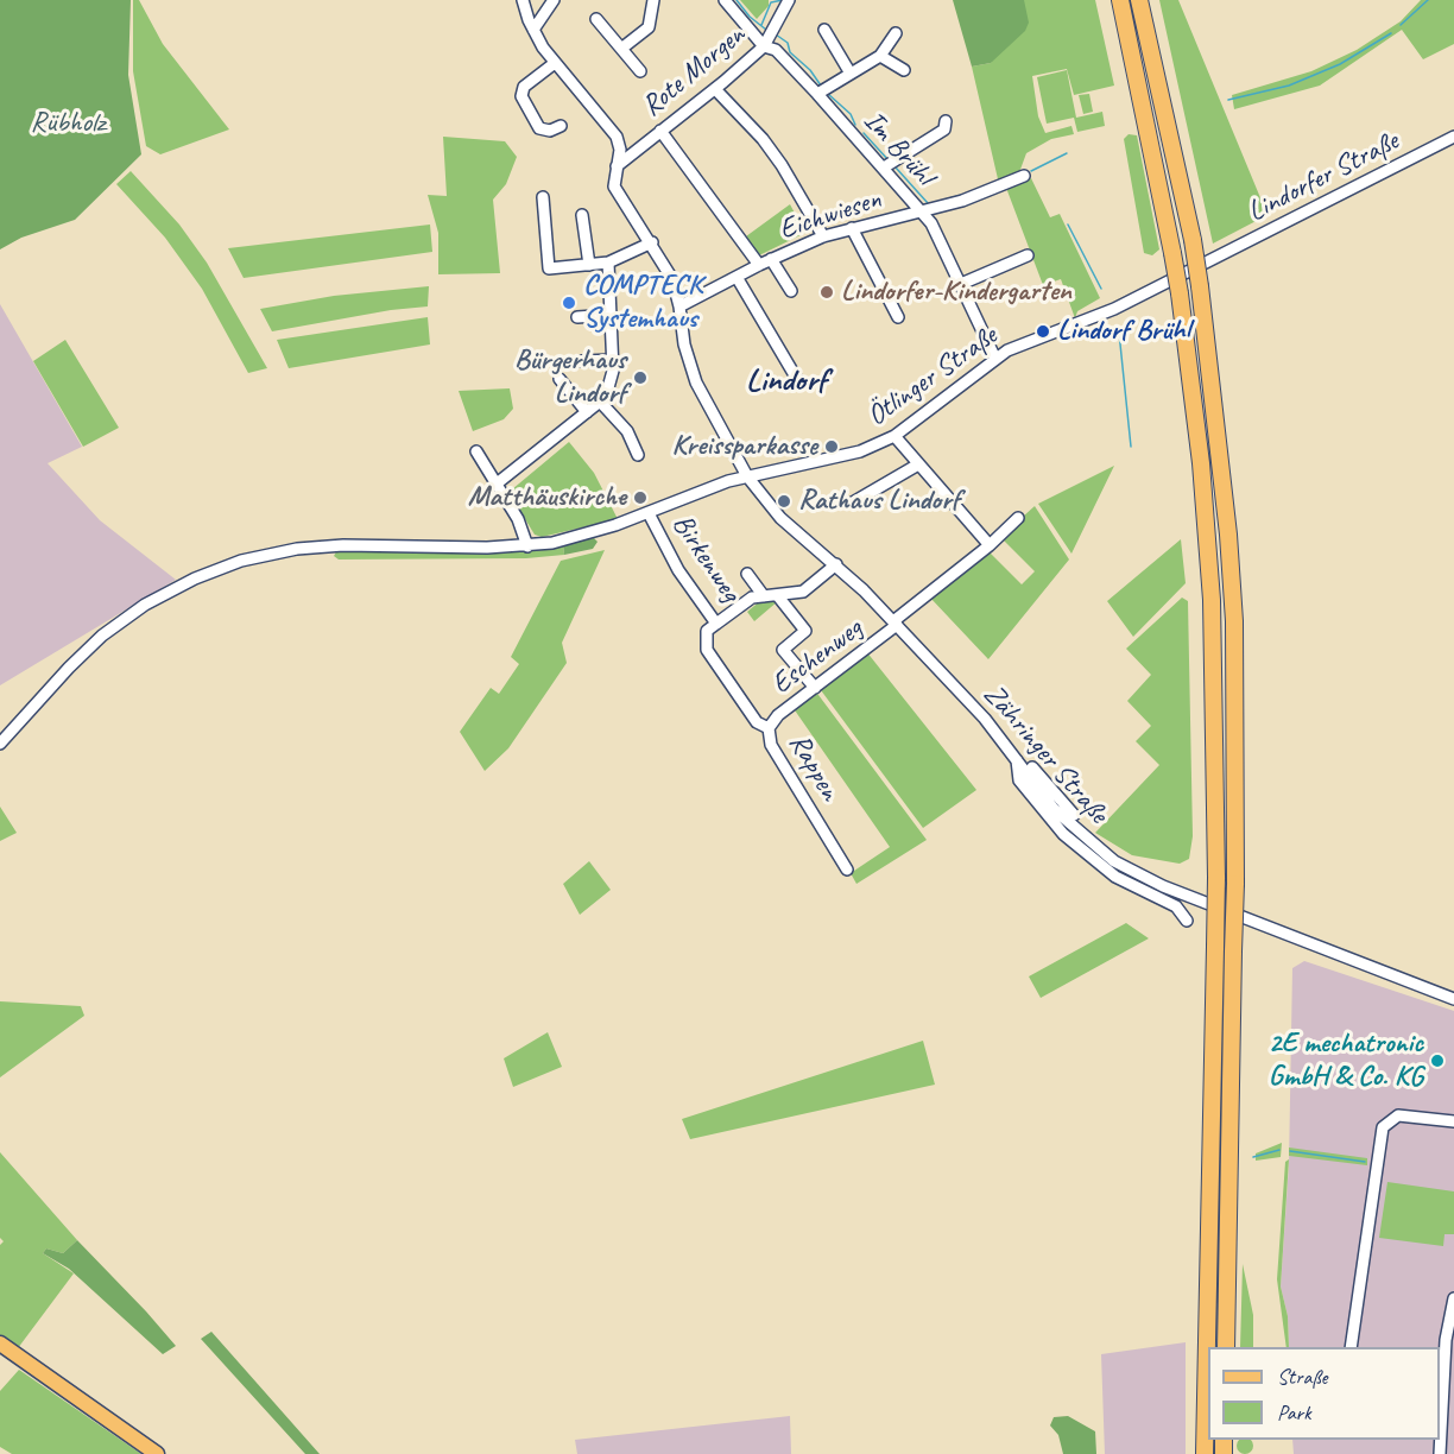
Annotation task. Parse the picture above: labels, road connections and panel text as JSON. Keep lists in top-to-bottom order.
{
  "streets": {
    "street": [
      "Rote Morgen",
      "Im Brühl",
      "Lindorfer Straße",
      "Eichwiesen",
      "Ötlinger Straße",
      "Birkenweg",
      "Eschenweg",
      "Zähringer Straße",
      "Rappen"
    ]
  },
  "crossings": [
    ["Rote Morgen", "Im Brühl"],
    ["Rote Morgen", "Zähringer Straße"],
    ["Im Brühl", "Eichwiesen"],
    ["Im Brühl", "Ötlinger Straße"],
    ["Lindorfer Straße", "Ötlinger Straße"],
    ["Eichwiesen", "Zähringer Straße"],
    ["Ötlinger Straße", "Birkenweg"],
    ["Ötlinger Straße", "Zähringer Straße"],
    ["Birkenweg", "Zähringer Straße"],
    ["Birkenweg", "Rappen"],
    ["Eschenweg", "Zähringer Straße"],
    ["Eschenweg", "Rappen"]
  ],
  "districts": ["Lindorf"],
  "parks": ["Rübholz"],
  "places": [
    "Lindorfer-Kindergarten",
    "COMPTECK Systemhaus",
    "Lindorf Brühl",
    "Bürgerhaus Lindorf",
    "Kreissparkasse",
    "Matthäuskirche",
    "Rathaus Lindorf",
    "2E mechatronic GmbH & Co. KG"
  ],
  "legend": ["Straße", "Park"]
}
